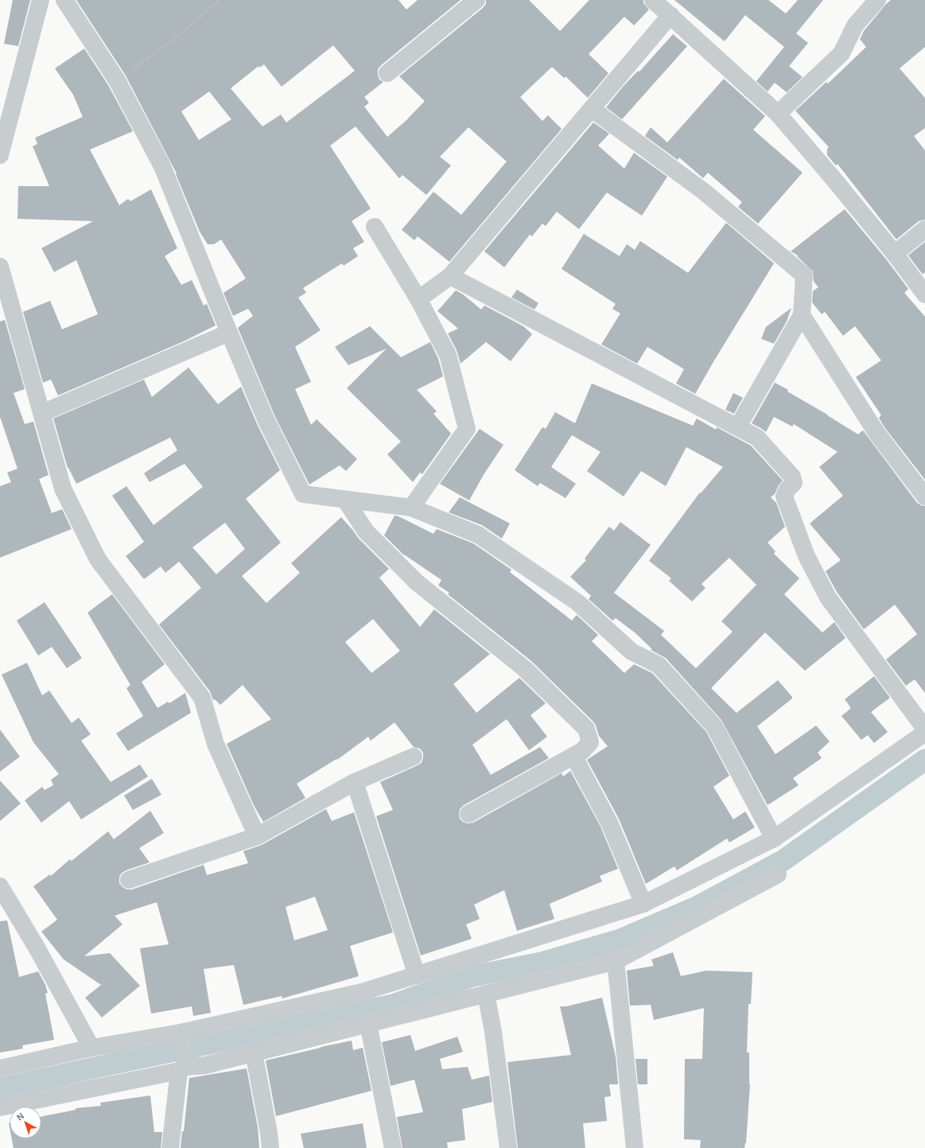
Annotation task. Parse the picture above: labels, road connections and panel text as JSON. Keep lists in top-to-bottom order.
{
  "north": "top left"
}
